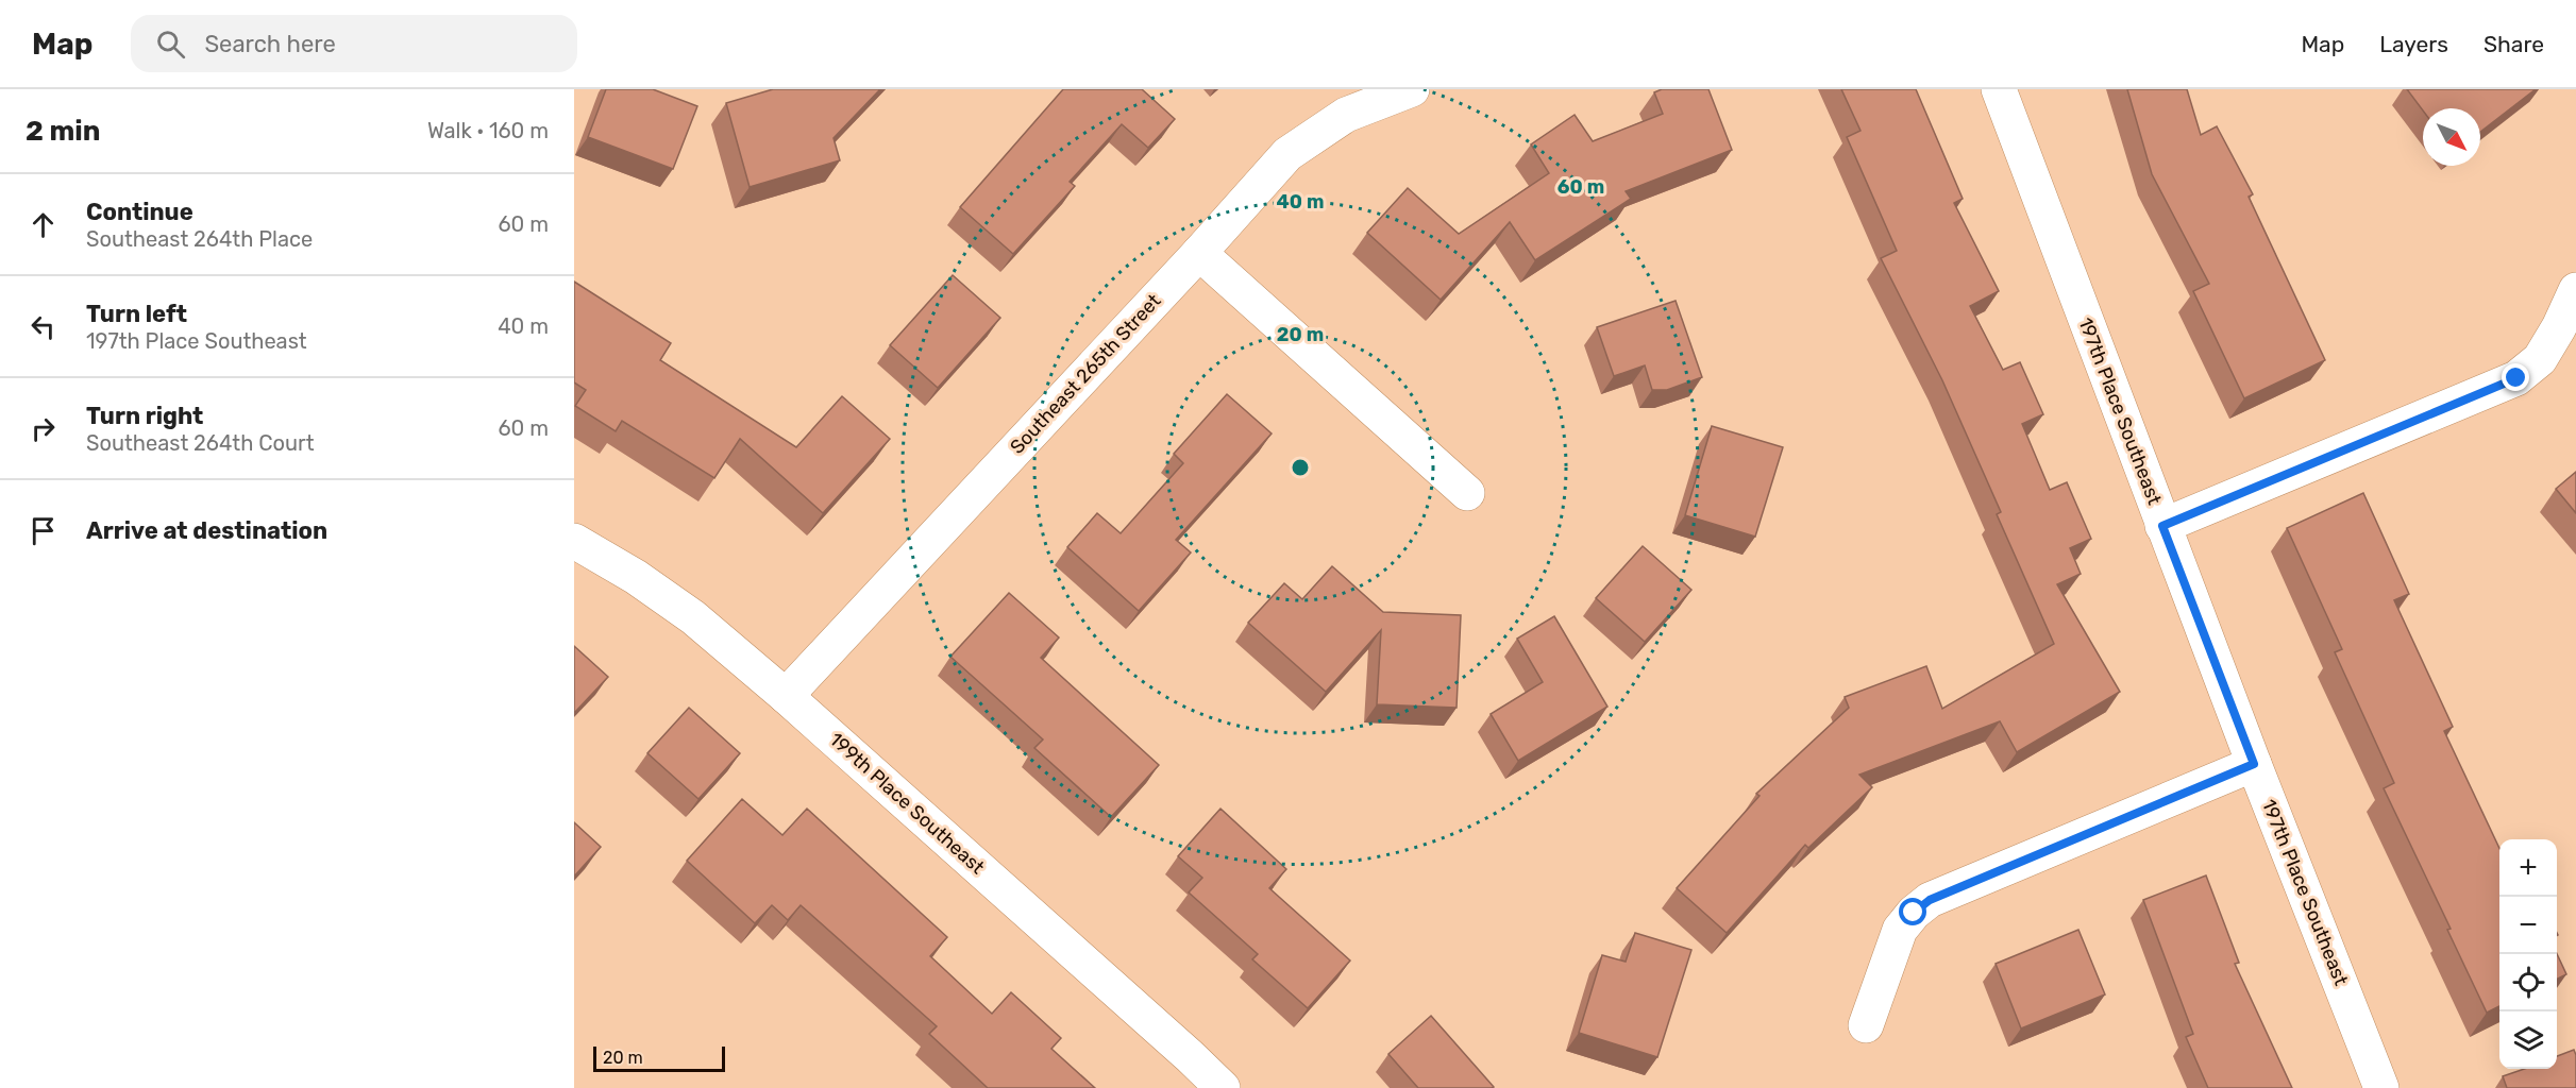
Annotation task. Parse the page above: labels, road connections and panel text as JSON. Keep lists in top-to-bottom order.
{
  "streets": {
    "street": ["Southeast 265th Street", "197th Place Southeast", "199th Place Southeast"]
  },
  "crossings": [
    ["Southeast 265th Street", "199th Place Southeast"]
  ],
  "scale_bar": "20 m",
  "north": "bottom right",
  "page": {
    "header": "Map",
    "search": "Search here",
    "nav": ["Map", "Layers", "Share"],
    "heading": ["2 min", "Walk · 160 m"],
    "list": [
      ["Continue", "Southeast 264th Place", "60 m"],
      ["Turn left", "197th Place Southeast", "40 m"],
      ["Turn right", "Southeast 264th Court", "60 m"],
      "Arrive at destination"
    ],
    "map_buttons": ["+", "−"],
    "scale": "20 m"
  },
  "rings": ["60 m", "40 m", "20 m"]
}
